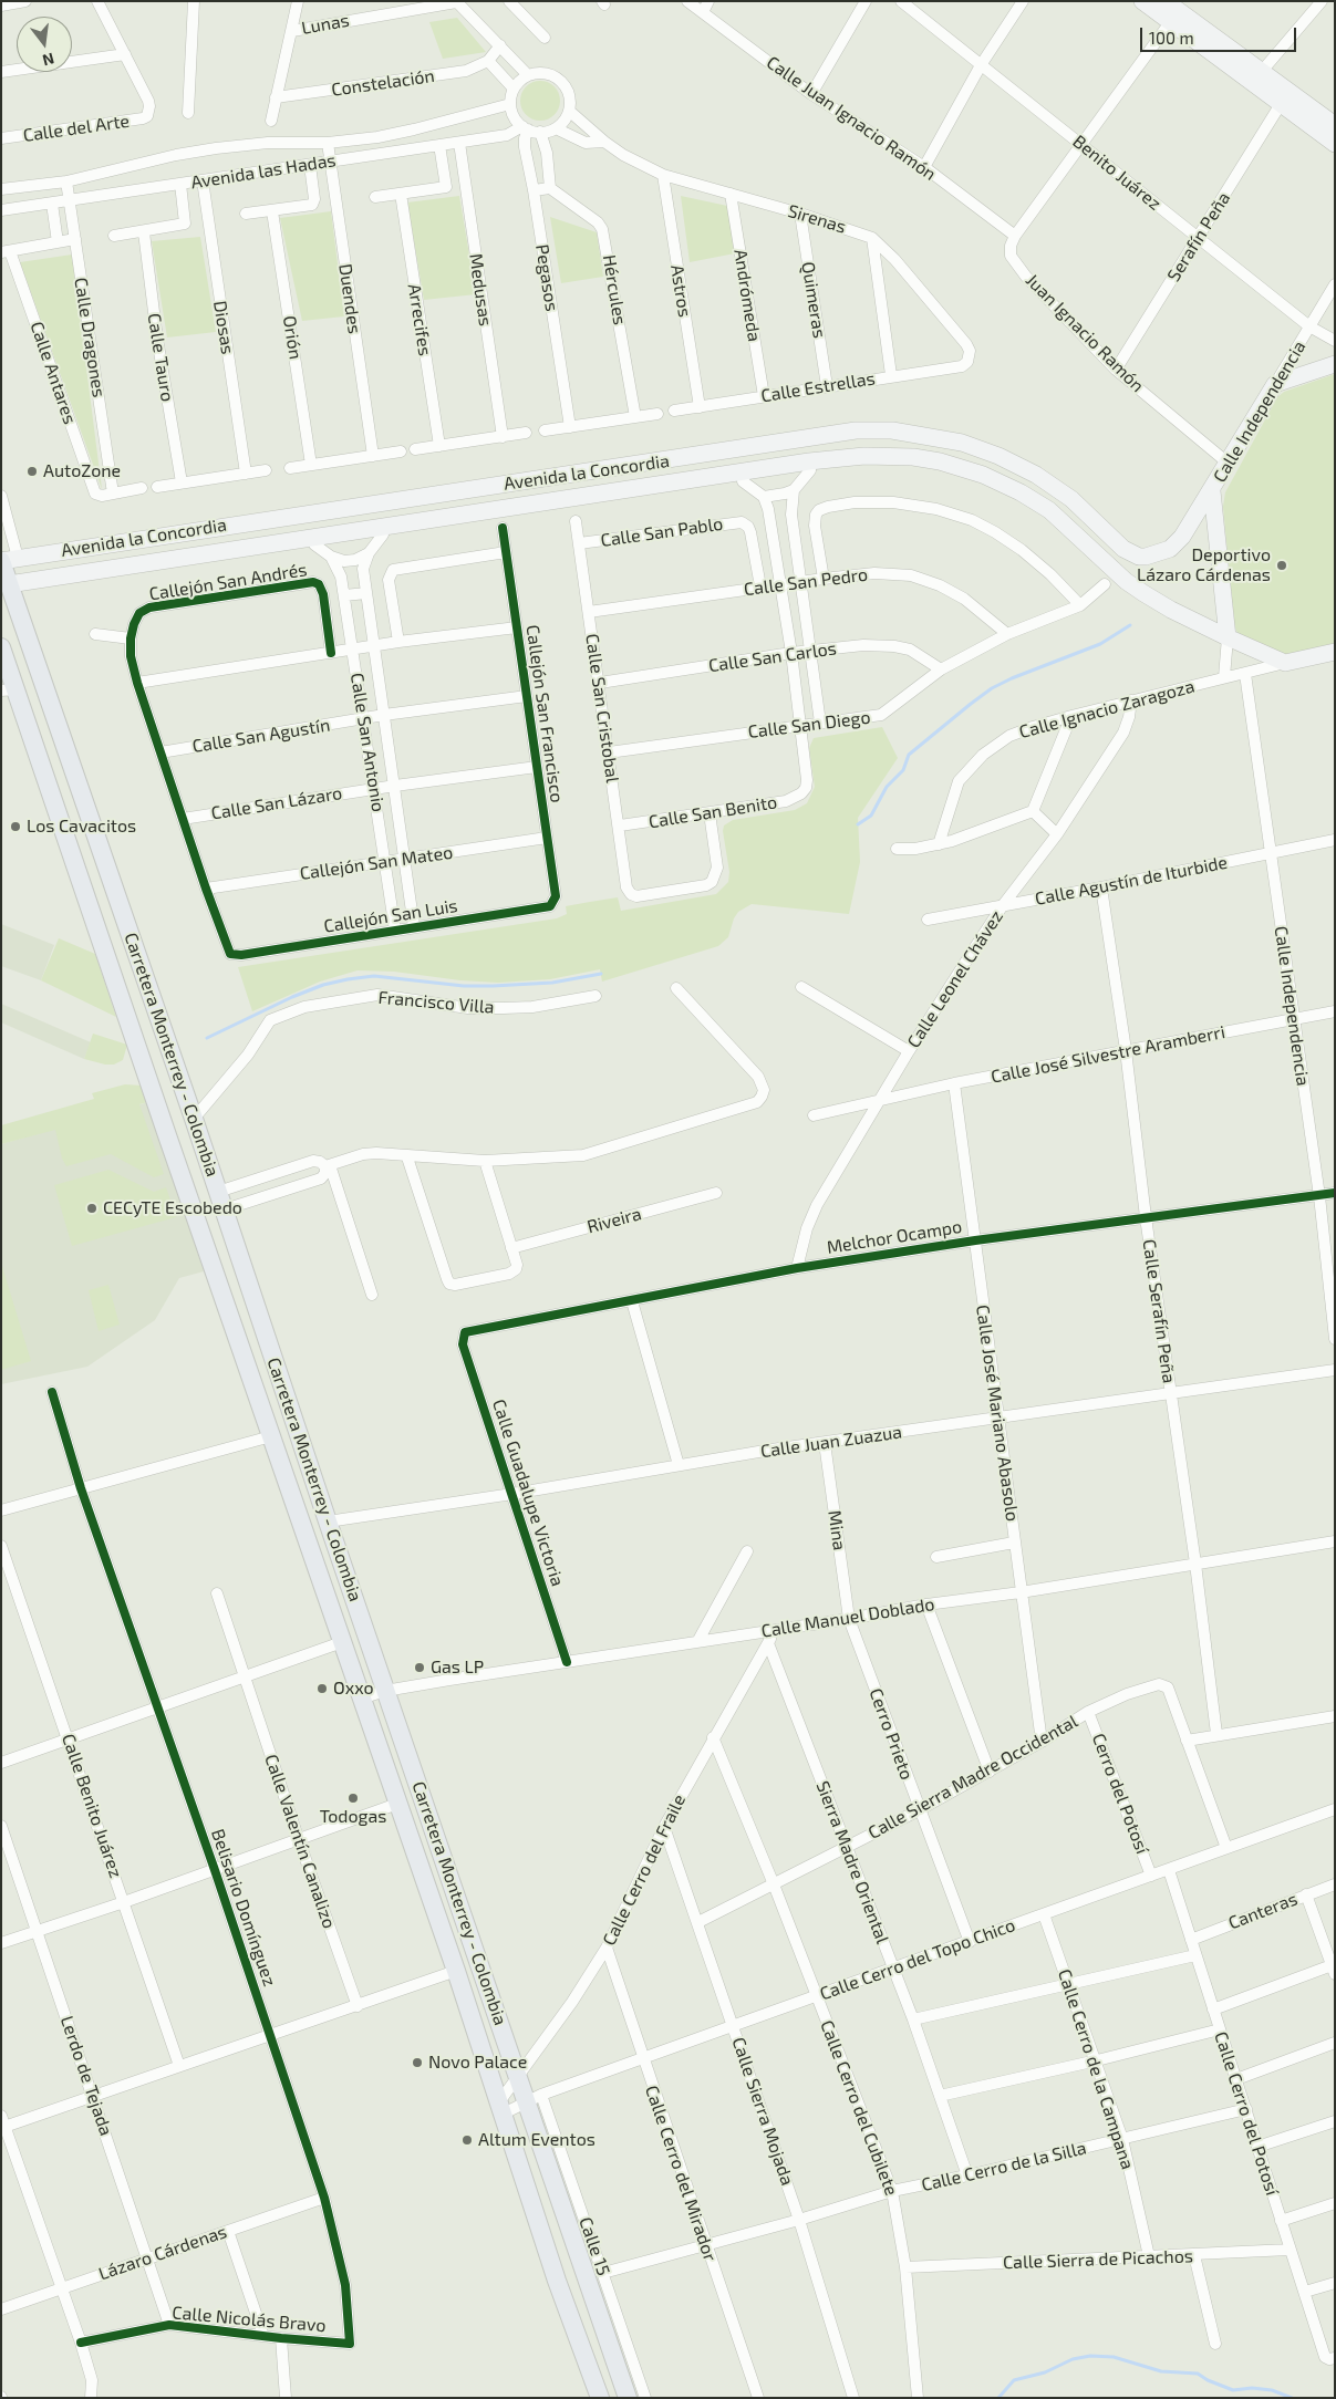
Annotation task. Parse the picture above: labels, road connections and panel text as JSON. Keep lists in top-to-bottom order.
{
  "streets": {
    "main road": [
      "Calle Independencia",
      "Avenida la Concordia",
      "Calle Ignacio Zaragoza",
      "Carretera Monterrey - Colombia"
    ],
    "street": [
      "Lunas",
      "Constelación",
      "Calle Juan Ignacio Ramón",
      "Calle del Arte",
      "Avenida las Hadas",
      "Benito Juárez",
      "Sirenas",
      "Serafín Peña",
      "Pegasos",
      "Medusas",
      "Hércules",
      "Astros",
      "Andrómeda",
      "Duendes",
      "Quimeras",
      "Arrecifes",
      "Diosas",
      "Juan Ignacio Ramón",
      "Calle Dragones",
      "Orión",
      "Calle Tauro",
      "Calle Antares",
      "Calle Estrellas",
      "Calle San Pablo",
      "Callejón San Andrés",
      "Calle San Pedro",
      "Calle San Carlos",
      "Calle San Cristobal",
      "Callejón San Francisco",
      "Calle San Diego",
      "Calle San Agustín",
      "Calle San Antonio",
      "Calle San Lázaro",
      "Calle San Benito",
      "Callejón San Mateo",
      "Calle Agustín de Iturbide",
      "Callejón San Luis",
      "Calle Leonel Chávez",
      "Francisco Villa",
      "Calle José Silvestre Aramberri",
      "Riveira",
      "Melchor Ocampo",
      "Calle Serafín Peña",
      "Calle José Mariano Abasolo",
      "Calle Juan Zuazua",
      "Calle Guadalupe Victoria",
      "Mina",
      "Calle Manuel Doblado",
      "Cerro Prieto",
      "Calle Sierra Madre Occidental",
      "Cerro del Potosí",
      "Calle Benito Juárez",
      "Calle Valentín Canalizo",
      "Sierra Madre Oriental",
      "Calle Cerro del Fraile",
      "Belisario Domínguez",
      "Canteras",
      "Calle Cerro del Topo Chico",
      "Calle Cerro de la Campana",
      "Lerdo de Tejada",
      "Calle Cerro del Cubilete",
      "Calle Sierra Mojada",
      "Calle Cerro del Potosí",
      "Calle Cerro de la Silla",
      "Calle Cerro del Mirador",
      "Calle 15",
      "Lázaro Cárdenas",
      "Calle Sierra de Picachos",
      "Calle Nicolás Bravo"
    ]
  },
  "crossings": [
    ["Calle Juan Ignacio Ramón", "Juan Ignacio Ramón"],
    ["Avenida las Hadas", "Sirenas"],
    ["Avenida las Hadas", "Pegasos"],
    ["Avenida las Hadas", "Medusas"],
    ["Avenida las Hadas", "Duendes"],
    ["Avenida las Hadas", "Diosas"],
    ["Avenida las Hadas", "Calle Dragones"],
    ["Benito Juárez", "Serafín Peña"],
    ["Benito Juárez", "Calle Independencia"],
    ["Sirenas", "Pegasos"],
    ["Sirenas", "Astros"],
    ["Sirenas", "Andrómeda"],
    ["Sirenas", "Quimeras"],
    ["Sirenas", "Calle Estrellas"],
    ["Serafín Peña", "Juan Ignacio Ramón"],
    ["Astros", "Calle Estrellas"],
    ["Andrómeda", "Calle Estrellas"],
    ["Quimeras", "Calle Estrellas"],
    ["Juan Ignacio Ramón", "Calle Independencia"],
    ["Calle Dragones", "Calle Antares"],
    ["Calle Independencia", "Avenida la Concordia"],
    ["Calle Independencia", "Calle Ignacio Zaragoza"],
    ["Calle Independencia", "Calle Agustín de Iturbide"],
    ["Calle Independencia", "Calle José Silvestre Aramberri"],
    ["Calle Independencia", "Melchor Ocampo"],
    ["Avenida la Concordia", "Calle Ignacio Zaragoza"],
    ["Avenida la Concordia", "Calle San Antonio"],
    ["Avenida la Concordia", "Carretera Monterrey - Colombia"],
    ["Calle San Pablo", "Calle San Pedro"],
    ["Calle San Pablo", "Calle San Cristobal"],
    ["Calle San Pedro", "Calle San Cristobal"],
    ["Calle San Pedro", "Calle San Diego"],
    ["Calle San Carlos", "Calle San Cristobal"],
    ["Calle San Carlos", "Calle San Diego"],
    ["Calle San Cristobal", "Calle San Diego"],
    ["Calle San Cristobal", "Calle San Benito"],
    ["Calle Ignacio Zaragoza", "Calle Leonel Chávez"],
    ["Callejón San Francisco", "Calle San Agustín"],
    ["Callejón San Francisco", "Calle San Lázaro"],
    ["Callejón San Francisco", "Callejón San Mateo"],
    ["Callejón San Francisco", "Callejón San Luis"],
    ["Calle San Diego", "Calle San Benito"],
    ["Calle San Agustín", "Calle San Antonio"],
    ["Calle San Antonio", "Calle San Lázaro"],
    ["Calle San Antonio", "Callejón San Mateo"],
    ["Calle San Antonio", "Callejón San Luis"],
    ["Callejón San Mateo", "Callejón San Luis"],
    ["Calle Agustín de Iturbide", "Calle Leonel Chávez"],
    ["Calle Agustín de Iturbide", "Calle Serafín Peña"],
    ["Calle Leonel Chávez", "Calle José Silvestre Aramberri"],
    ["Calle Leonel Chávez", "Melchor Ocampo"],
    ["Francisco Villa", "Carretera Monterrey - Colombia"],
    ["Carretera Monterrey - Colombia", "Calle Juan Zuazua"],
    ["Carretera Monterrey - Colombia", "Calle Manuel Doblado"],
    ["Carretera Monterrey - Colombia", "Calle Cerro del Fraile"],
    ["Carretera Monterrey - Colombia", "Calle Cerro del Topo Chico"],
    ["Carretera Monterrey - Colombia", "Calle 15"],
    ["Calle José Silvestre Aramberri", "Calle Serafín Peña"],
    ["Calle José Silvestre Aramberri", "Calle José Mariano Abasolo"],
    ["Melchor Ocampo", "Calle Serafín Peña"],
    ["Melchor Ocampo", "Calle José Mariano Abasolo"],
    ["Melchor Ocampo", "Calle Guadalupe Victoria"],
    ["Calle Serafín Peña", "Calle Juan Zuazua"],
    ["Calle Serafín Peña", "Calle Manuel Doblado"],
    ["Calle José Mariano Abasolo", "Calle Juan Zuazua"],
    ["Calle José Mariano Abasolo", "Calle Manuel Doblado"],
    ["Calle José Mariano Abasolo", "Calle Sierra Madre Occidental"],
    ["Calle Juan Zuazua", "Calle Guadalupe Victoria"],
    ["Calle Juan Zuazua", "Mina"],
    ["Calle Guadalupe Victoria", "Calle Manuel Doblado"],
    ["Mina", "Calle Manuel Doblado"],
    ["Mina", "Cerro Prieto"],
    ["Calle Manuel Doblado", "Cerro Prieto"],
    ["Calle Manuel Doblado", "Calle Cerro del Fraile"],
    ["Cerro Prieto", "Calle Sierra Madre Occidental"],
    ["Cerro Prieto", "Calle Cerro del Topo Chico"],
    ["Calle Sierra Madre Occidental", "Cerro del Potosí"],
    ["Calle Sierra Madre Occidental", "Sierra Madre Oriental"],
    ["Calle Sierra Madre Occidental", "Calle Cerro del Cubilete"],
    ["Calle Sierra Madre Occidental", "Calle Sierra Mojada"],
    ["Cerro del Potosí", "Calle Cerro del Topo Chico"],
    ["Sierra Madre Oriental", "Calle Cerro del Fraile"],
    ["Sierra Madre Oriental", "Calle Cerro del Topo Chico"],
    ["Sierra Madre Oriental", "Calle Cerro de la Silla"],
    ["Calle Cerro del Fraile", "Calle Cerro del Topo Chico"],
    ["Calle Cerro del Fraile", "Calle Cerro del Cubilete"],
    ["Calle Cerro del Fraile", "Calle Sierra Mojada"],
    ["Calle Cerro del Fraile", "Calle Cerro del Mirador"],
    ["Belisario Domínguez", "Lázaro Cárdenas"],
    ["Belisario Domínguez", "Calle Nicolás Bravo"],
    ["Canteras", "Calle Cerro del Potosí"],
    ["Calle Cerro del Topo Chico", "Calle Cerro de la Campana"],
    ["Calle Cerro del Topo Chico", "Calle Cerro del Cubilete"],
    ["Calle Cerro del Topo Chico", "Calle Sierra Mojada"],
    ["Calle Cerro del Topo Chico", "Calle Cerro del Potosí"],
    ["Calle Cerro del Topo Chico", "Calle Cerro del Mirador"],
    ["Calle Cerro del Topo Chico", "Calle 15"],
    ["Calle Cerro de la Campana", "Calle Cerro de la Silla"],
    ["Calle Cerro de la Campana", "Calle Sierra de Picachos"],
    ["Lerdo de Tejada", "Lázaro Cárdenas"],
    ["Lerdo de Tejada", "Calle Nicolás Bravo"],
    ["Calle Cerro del Cubilete", "Calle Cerro de la Silla"],
    ["Calle Cerro del Cubilete", "Calle Sierra de Picachos"],
    ["Calle Sierra Mojada", "Calle Cerro de la Silla"],
    ["Calle Cerro del Potosí", "Calle Cerro de la Silla"],
    ["Calle Cerro del Potosí", "Calle Sierra de Picachos"],
    ["Calle Cerro de la Silla", "Calle Cerro del Mirador"],
    ["Calle Cerro de la Silla", "Calle 15"]
  ],
  "places": [
    "AutoZone",
    "Deportivo Lázaro Cárdenas",
    "Los Cavacitos",
    "CECyTE Escobedo",
    "Gas LP",
    "Oxxo",
    "Todogas",
    "Novo Palace",
    "Altum Eventos"
  ],
  "scale_bar": "100 m",
  "north": "bottom"
}
